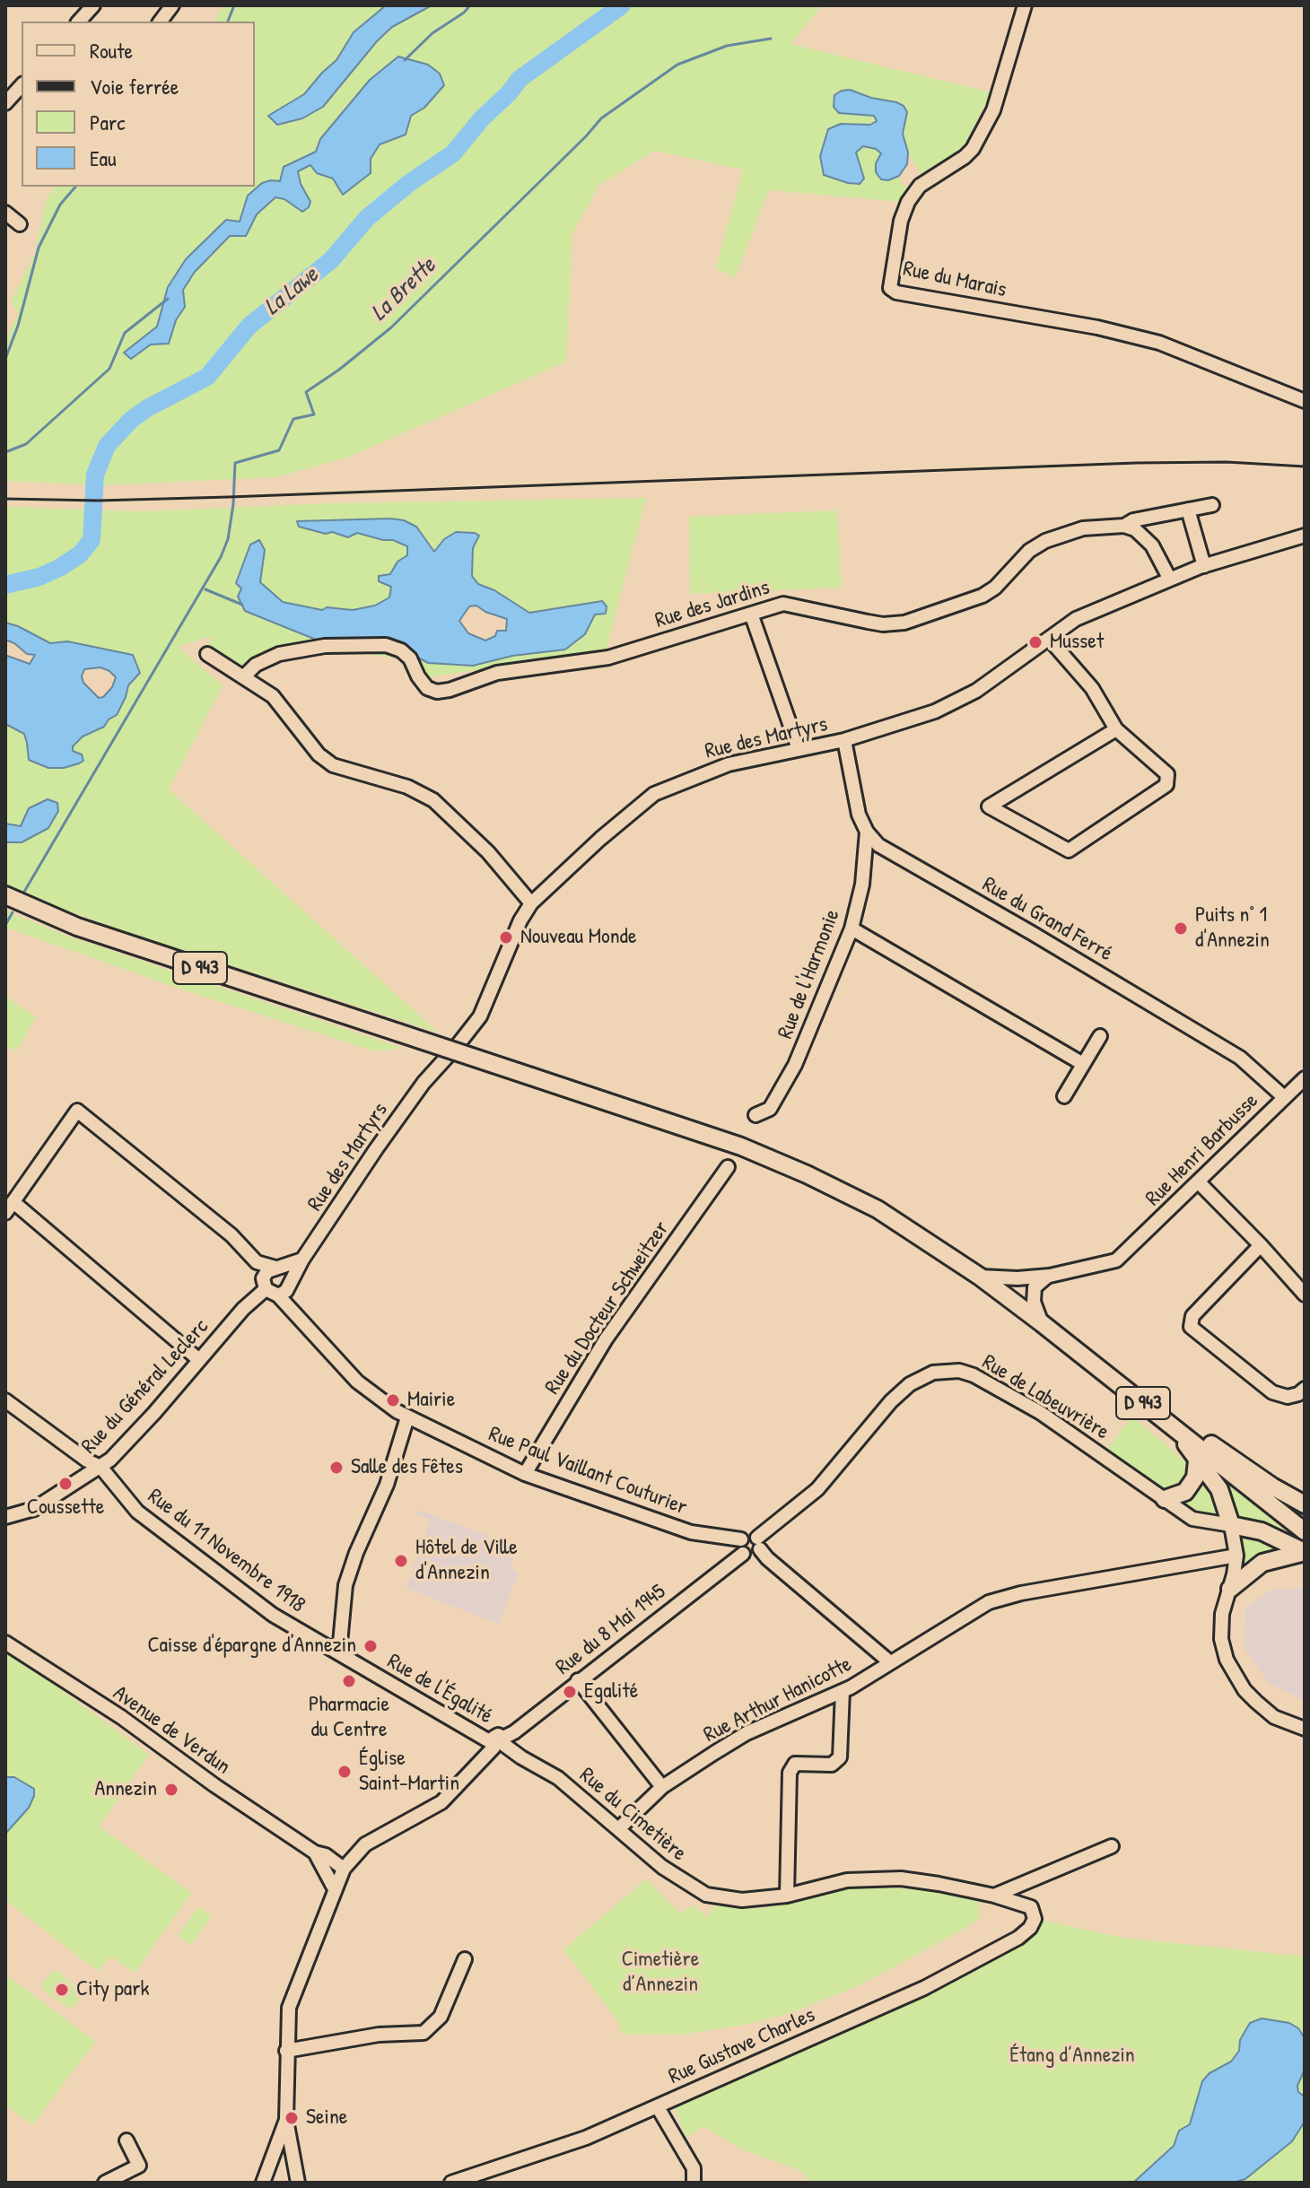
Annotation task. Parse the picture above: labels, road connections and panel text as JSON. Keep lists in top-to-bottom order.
{
  "streets": {
    "main road": ["D 943"],
    "street": [
      "Rue du Marais",
      "Rue des Jardins",
      "Rue des Martyrs",
      "Rue du Grand Ferré",
      "Rue de l'Harmonie",
      "Rue Henri Barbusse",
      "Rue du Docteur Schweitzer",
      "Rue du Général Leclerc",
      "Rue de Labeuvrière",
      "Rue Paul Vaillant Couturier",
      "Rue du 11 Novembre 1918",
      "Rue du 8 Mai 1945",
      "Rue de l'Égalité",
      "Rue Arthur Hanicotte",
      "Avenue de Verdun",
      "Rue du Cimetière",
      "Rue Gustave Charles"
    ]
  },
  "crossings": [
    ["Rue du Grand Ferré", "Rue de l'Harmonie"],
    ["Rue du Grand Ferré", "Rue Henri Barbusse"],
    ["D 943", "Rue Henri Barbusse"],
    ["Rue du Docteur Schweitzer", "Rue Paul Vaillant Couturier"],
    ["Rue du Général Leclerc", "Rue Paul Vaillant Couturier"],
    ["Rue du Général Leclerc", "Rue du 11 Novembre 1918"],
    ["Rue de Labeuvrière", "Rue Paul Vaillant Couturier"],
    ["Rue de Labeuvrière", "Rue du 8 Mai 1945"],
    ["Rue Paul Vaillant Couturier", "Rue du 8 Mai 1945"],
    ["Rue du 11 Novembre 1918", "Rue de l'Égalité"],
    ["Rue du 8 Mai 1945", "Rue de l'Égalité"],
    ["Rue du 8 Mai 1945", "Avenue de Verdun"],
    ["Rue du 8 Mai 1945", "Rue du Cimetière"],
    ["Rue de l'Égalité", "Rue du Cimetière"],
    ["Rue Arthur Hanicotte", "Rue du Cimetière"],
    ["Rue du Cimetière", "Rue Gustave Charles"]
  ],
  "water": ["La Brette", "La Lawe"],
  "parks": ["Cimetière d’Annezin", "Étang d’Annezin"],
  "places": [
    "Musset",
    "Puits n° 1 d'Annezin",
    "Nouveau Monde",
    "Mairie",
    "Salle des Fêtes",
    "Coussette",
    "Hôtel de Ville d'Annezin",
    "Caisse d'épargne d'Annezin",
    "Pharmacie du Centre",
    "Egalité",
    "Église Saint-Martin",
    "Annezin",
    "City park",
    "Seine"
  ],
  "legend": [
    "Route",
    "Voie ferrée",
    "Parc",
    "Eau"
  ]
}
